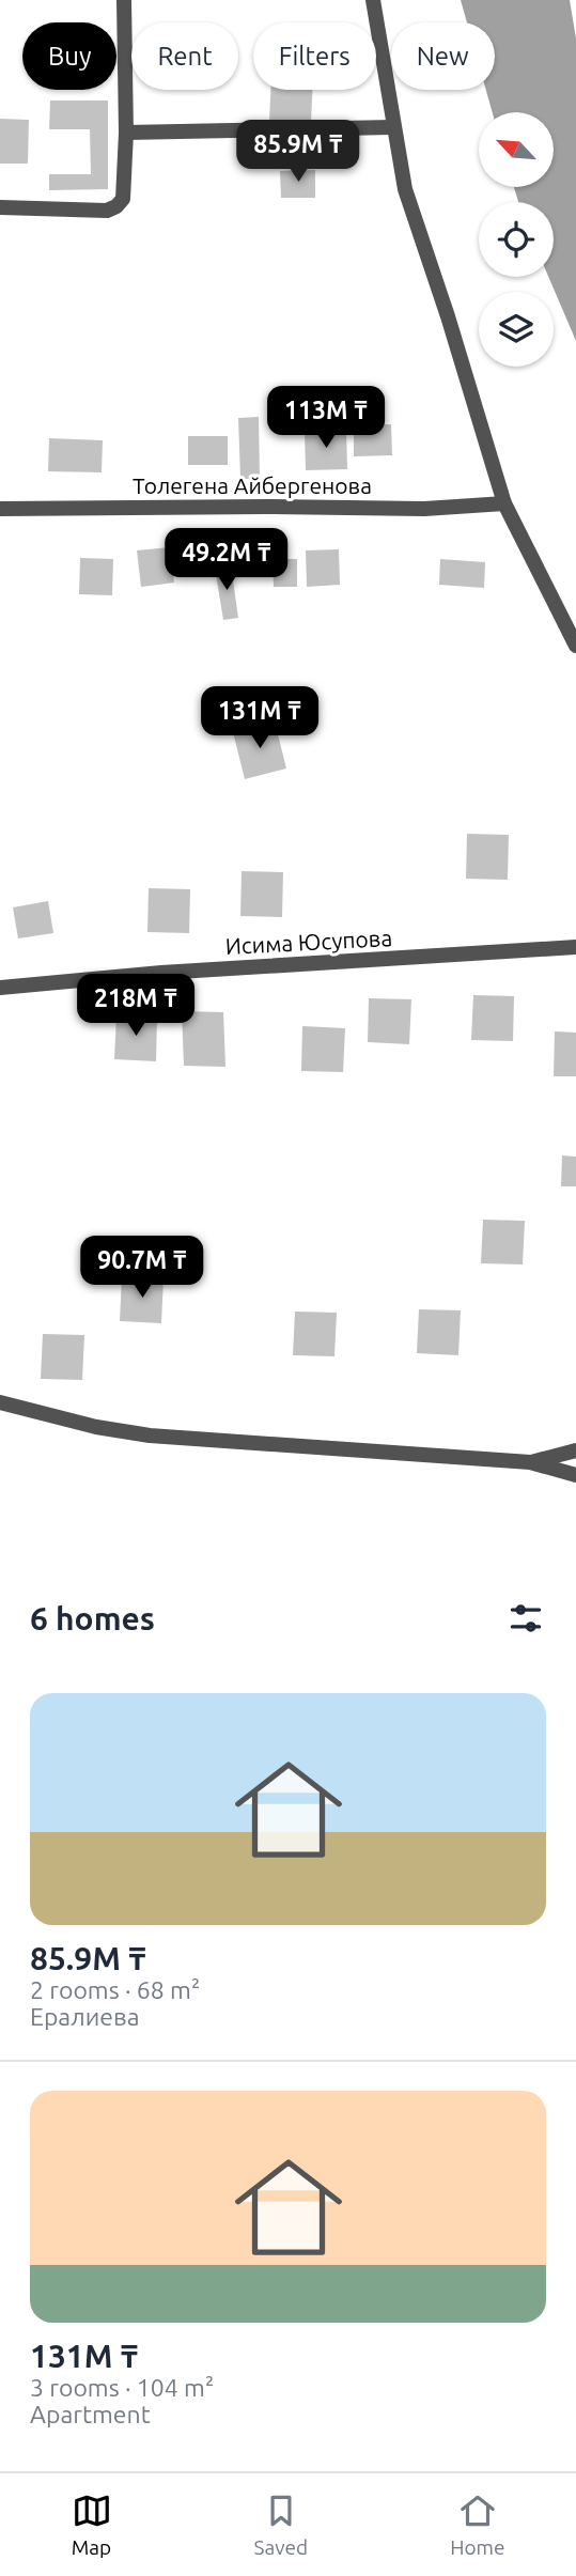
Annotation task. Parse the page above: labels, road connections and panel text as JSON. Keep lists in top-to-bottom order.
{
  "streets": {
    "street": ["Толегена Айбергенова", "Исима Юсупова"]
  },
  "north": "top left",
  "page": {
    "chip": [
      "Buy",
      "Rent",
      "Filters",
      "New"
    ],
    "price": [
      "85.9M ₸",
      "113M ₸",
      "49.2M ₸",
      "131M ₸",
      "218M ₸",
      "90.7M ₸"
    ],
    "heading": "6 homes",
    "list": [
      {
        "name": "85.9M ₸",
        "note": "2 rooms · 68 m² · Ералиева"
      },
      {
        "name": "131M ₸",
        "note": "3 rooms · 104 m² · Apartment"
      }
    ],
    "tabs": ["Map", "Saved", "Home"]
  }
}
